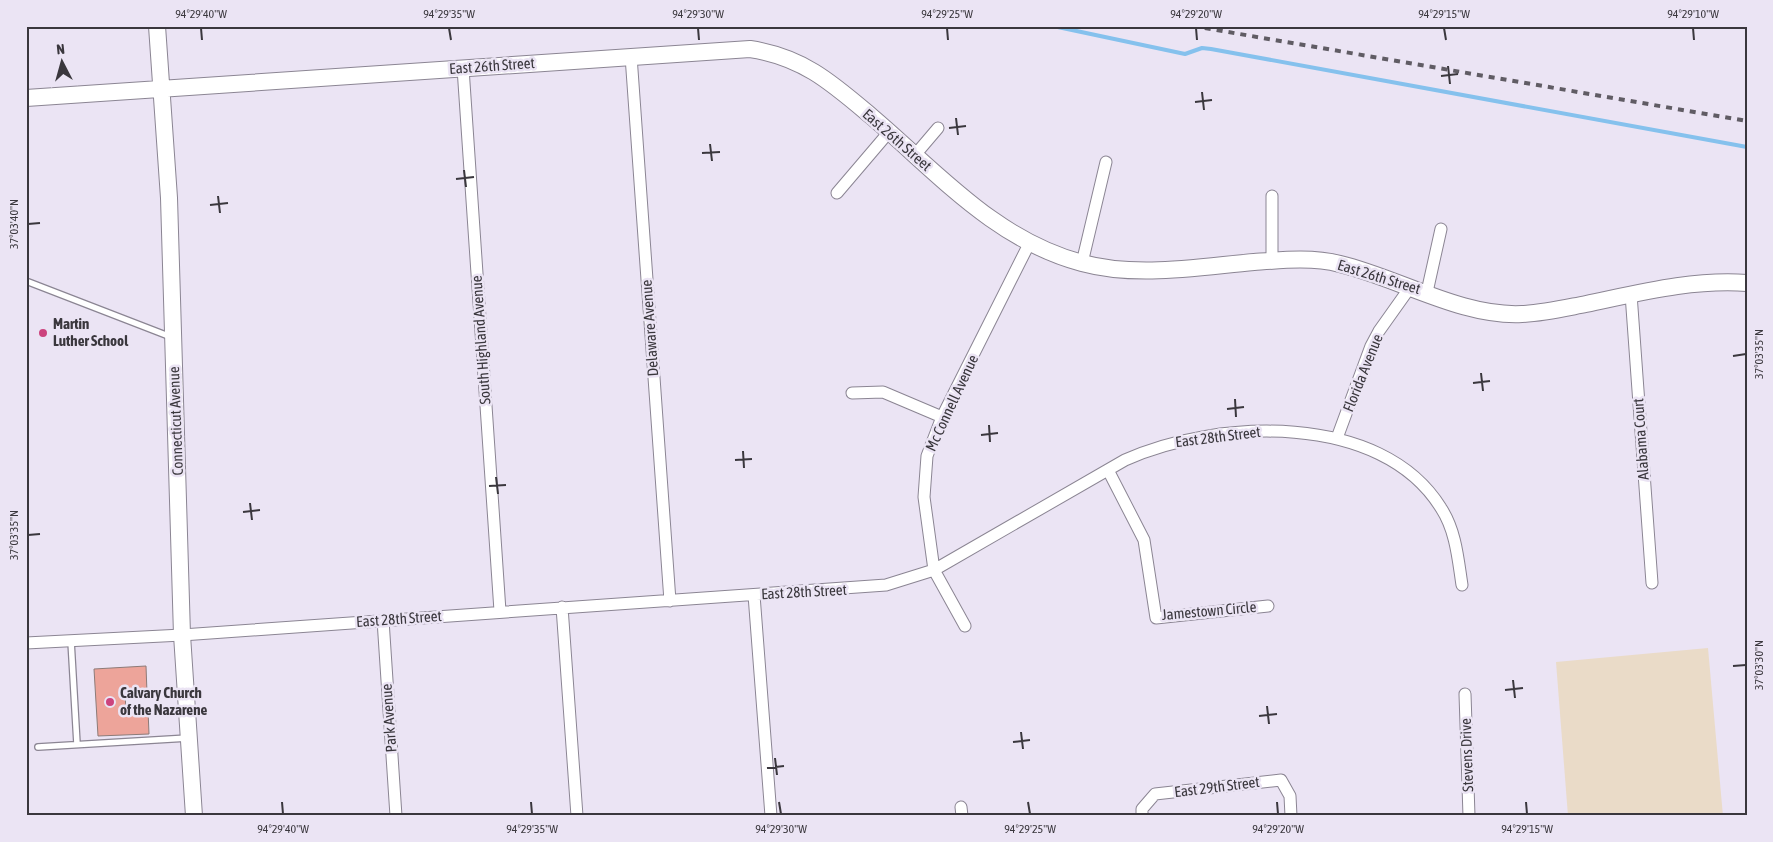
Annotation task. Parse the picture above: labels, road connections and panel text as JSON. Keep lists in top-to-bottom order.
{
  "streets": {
    "street": [
      "East 26th Street",
      "Delaware Avenue",
      "South Highland Avenue",
      "Florida Avenue",
      "Mc Connell Avenue",
      "Connecticut Avenue",
      "East 28th Street",
      "Alabama Court",
      "Jamestown Circle",
      "Park Avenue",
      "Stevens Drive",
      "East 29th Street"
    ]
  },
  "crossings": [
    ["East 26th Street", "Delaware Avenue"],
    ["East 26th Street", "South Highland Avenue"],
    ["East 26th Street", "Florida Avenue"],
    ["East 26th Street", "Mc Connell Avenue"],
    ["East 26th Street", "Connecticut Avenue"],
    ["East 26th Street", "Alabama Court"],
    ["Delaware Avenue", "East 28th Street"],
    ["South Highland Avenue", "East 28th Street"],
    ["Florida Avenue", "East 28th Street"],
    ["Mc Connell Avenue", "East 28th Street"],
    ["Connecticut Avenue", "East 28th Street"],
    ["East 28th Street", "Jamestown Circle"],
    ["East 28th Street", "Park Avenue"]
  ],
  "places": ["Martin Luther School", "Calvary Church of the Nazarene"],
  "north": "top",
  "coordinates": [
    "94°29'40\"W",
    "94°29'35\"W",
    "94°29'30\"W",
    "94°29'25\"W",
    "94°29'20\"W",
    "94°29'15\"W",
    "94°29'10\"W",
    "37°03'40\"N",
    "37°03'35\"N",
    "37°03'30\"N"
  ]
}
